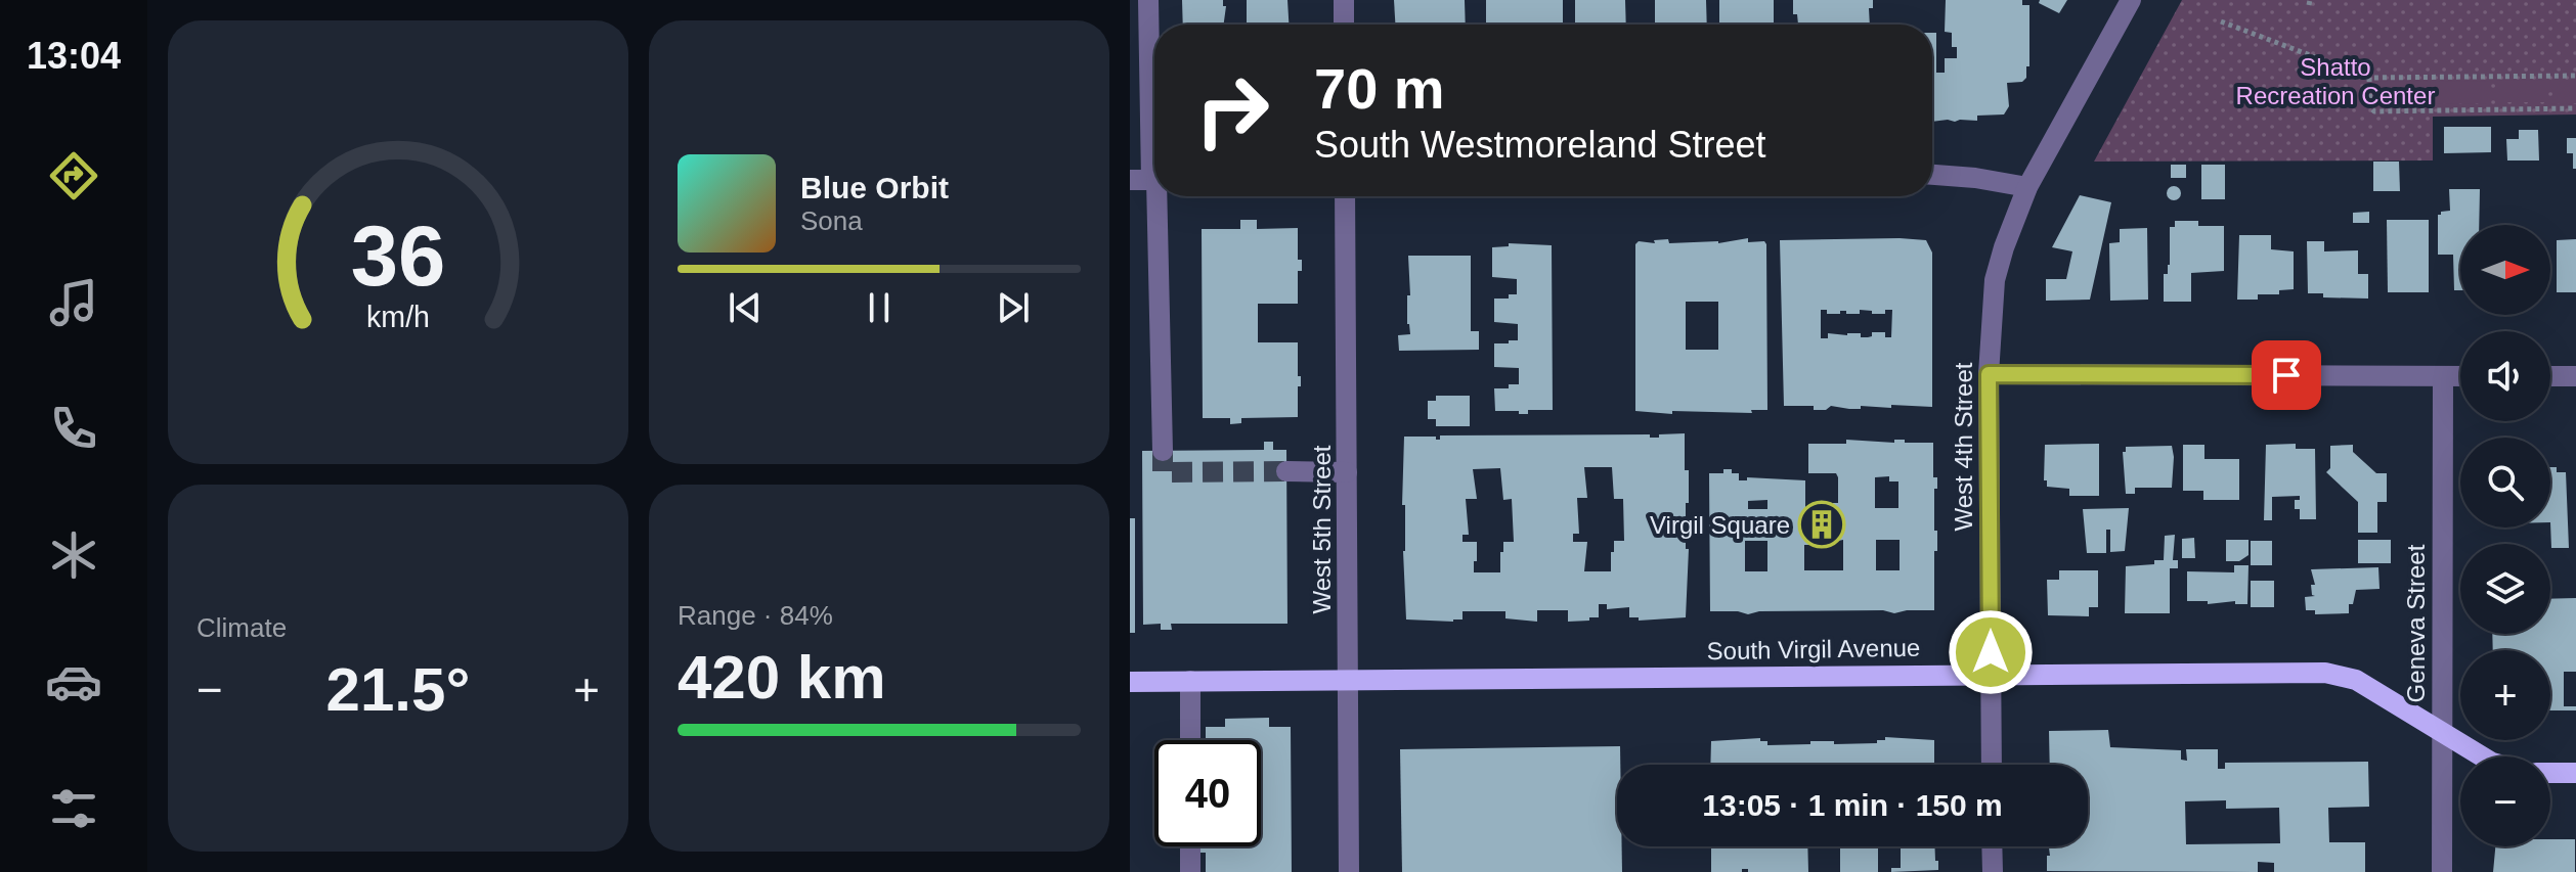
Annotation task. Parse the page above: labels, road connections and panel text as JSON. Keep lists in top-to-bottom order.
{
  "streets": {
    "main road": ["South Virgil Avenue"],
    "street": ["West 4th Street", "West 5th Street", "Geneva Street"]
  },
  "crossings": [
    ["West 4th Street", "South Virgil Avenue"],
    ["West 5th Street", "South Virgil Avenue"],
    ["Geneva Street", "South Virgil Avenue"]
  ],
  "parks": ["Shatto Recreation Center"],
  "places": {
    "building": ["Virgil Square"]
  },
  "north": "right",
  "page": {
    "tabs": "13:04",
    "turn": ["70 m", "South Westmoreland Street"],
    "song": ["Blue Orbit", "Sona"],
    "map_buttons": ["+", "−"],
    "tile": [
      "Climate",
      ["Range · 84%", "420 km"]
    ],
    "heat": ["−", "21.5°", "+"],
    "limit": "40",
    "trip": "13:05 · 1 min · 150 m",
    "gauge": ["36", "km/h"]
  }
}
